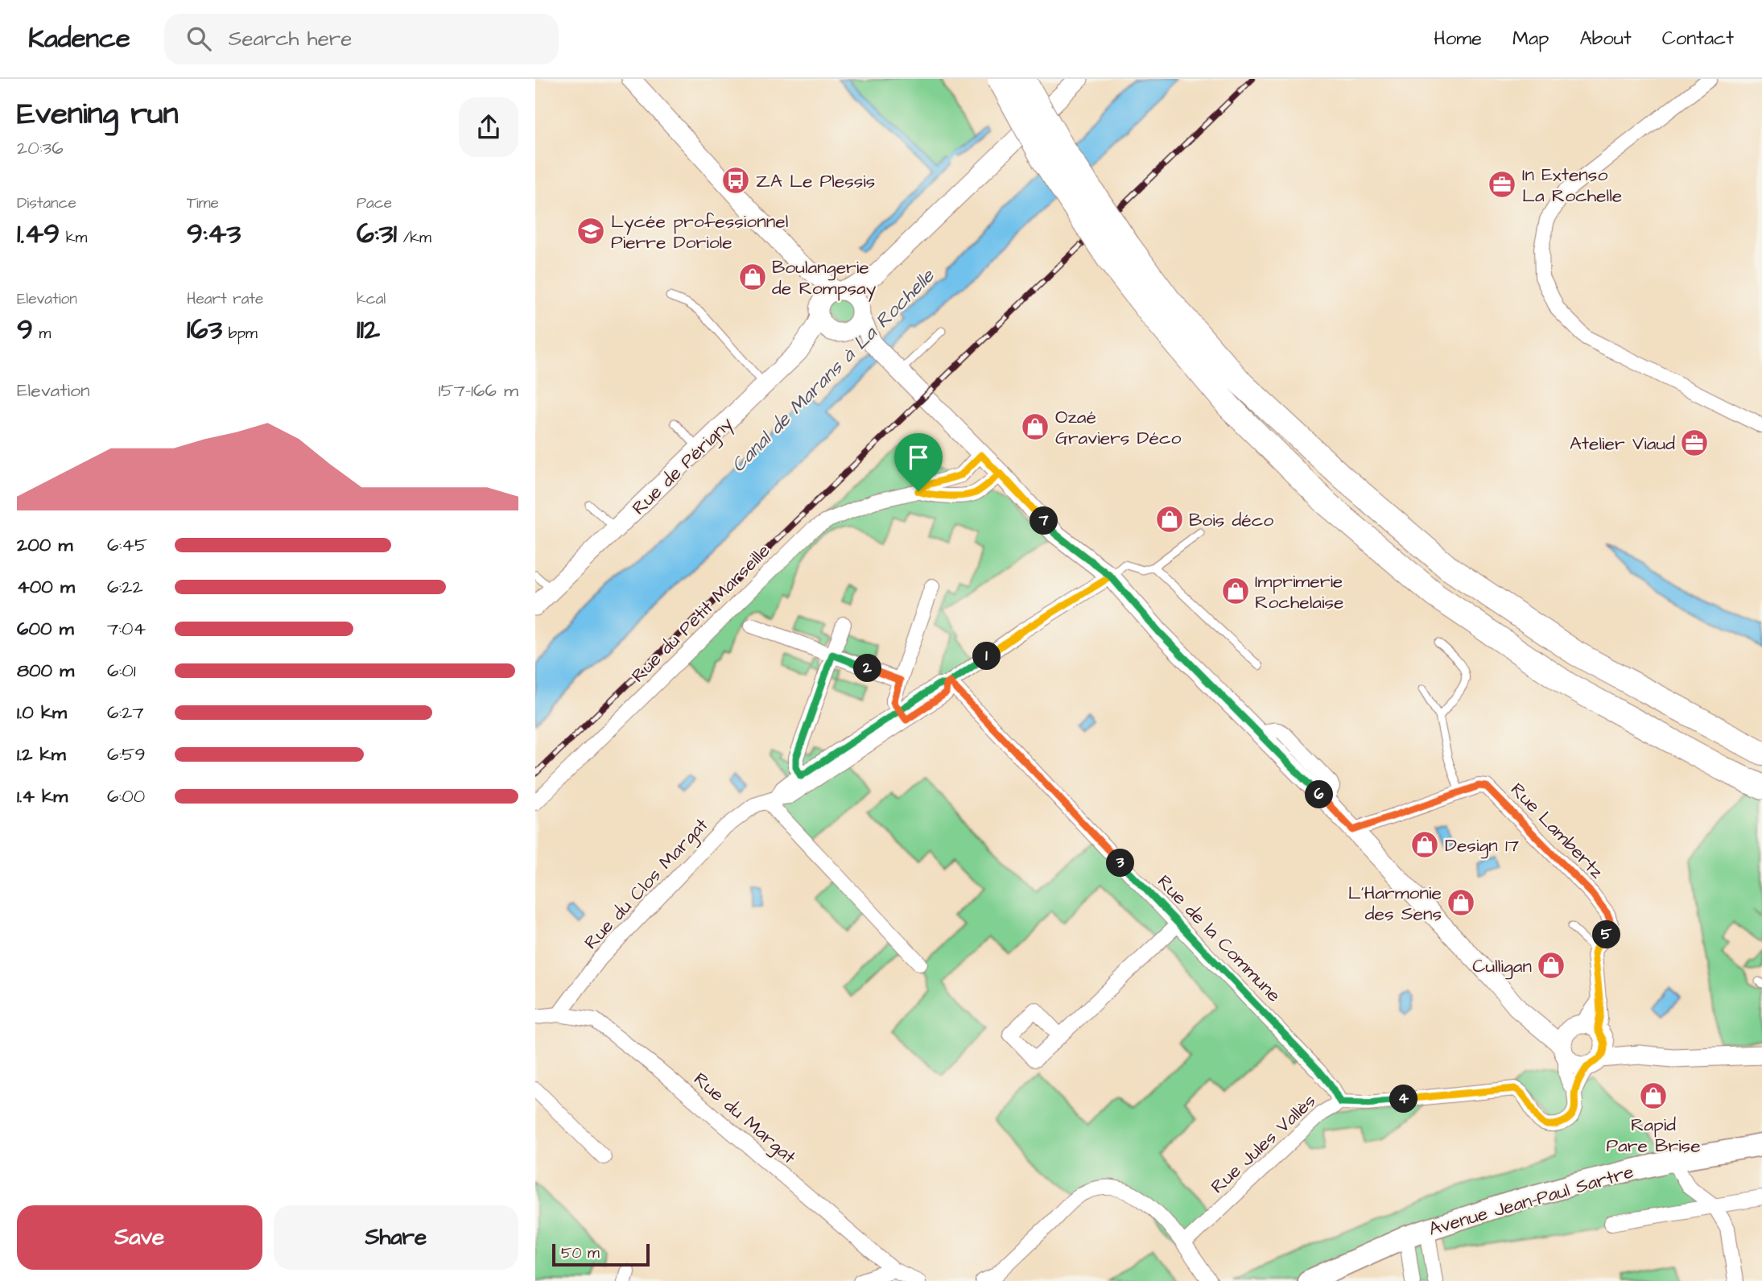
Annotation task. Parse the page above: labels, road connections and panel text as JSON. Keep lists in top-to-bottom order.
{
  "streets": {
    "main road": ["Avenue Jean-Paul Sartre"],
    "street": [
      "Rue de Périgny",
      "Rue du Petit Marseille",
      "Rue Lambertz",
      "Rue du Clos Margat",
      "Rue de la Commune",
      "Rue du Margat",
      "Rue Jules Vallès"
    ]
  },
  "crossings": [
    ["Rue du Clos Margat", "Rue de la Commune"],
    ["Rue du Clos Margat", "Rue du Margat"],
    ["Rue de la Commune", "Rue Jules Vallès"]
  ],
  "water": ["Canal de Marans à La Rochelle"],
  "places": {
    "bus stop": ["ZA Le Plessis"],
    "office": ["In Extenso La Rochelle", "Atelier Viaud"],
    "school or university": ["Lycée professionnel Pierre Doriole"],
    "shop": [
      "Boulangerie de Rompsay",
      "Ozaé Graviers Déco",
      "Bois déco",
      "Imprimerie Rochelaise",
      "Design 17",
      "L'Harmonie des Sens",
      "Culligan",
      "Rapid Pare Brise"
    ]
  },
  "scale_bar": "50 m",
  "page": {
    "header": "Kadence",
    "search": "Search here",
    "nav": [
      "Home",
      "Map",
      "About",
      "Contact"
    ],
    "heading": ["Evening run", "20:36"],
    "stats": [
      ["Distance", "1.49 km"],
      ["Time", "9:43"],
      ["Pace", "6:31 /km"],
      ["Elevation", "9 m"],
      ["Heart rate", "163 bpm"],
      ["kcal", "112"]
    ],
    "chart": ["Elevation", "157–166 m"],
    "pins": [
      "7",
      "1",
      "2",
      "6",
      "3",
      "5",
      "4"
    ],
    "list": [
      {
        "name": "200 m",
        "note": "6:45"
      },
      {
        "name": "400 m",
        "note": "6:22"
      },
      {
        "name": "600 m",
        "note": "7:04"
      },
      {
        "name": "800 m",
        "note": "6:01"
      },
      {
        "name": "1.0 km",
        "note": "6:27"
      },
      {
        "name": "1.2 km",
        "note": "6:59"
      },
      {
        "name": "1.4 km",
        "note": "6:00"
      }
    ],
    "buttons": ["Save", "Share"],
    "scale": "50 m"
  }
}
